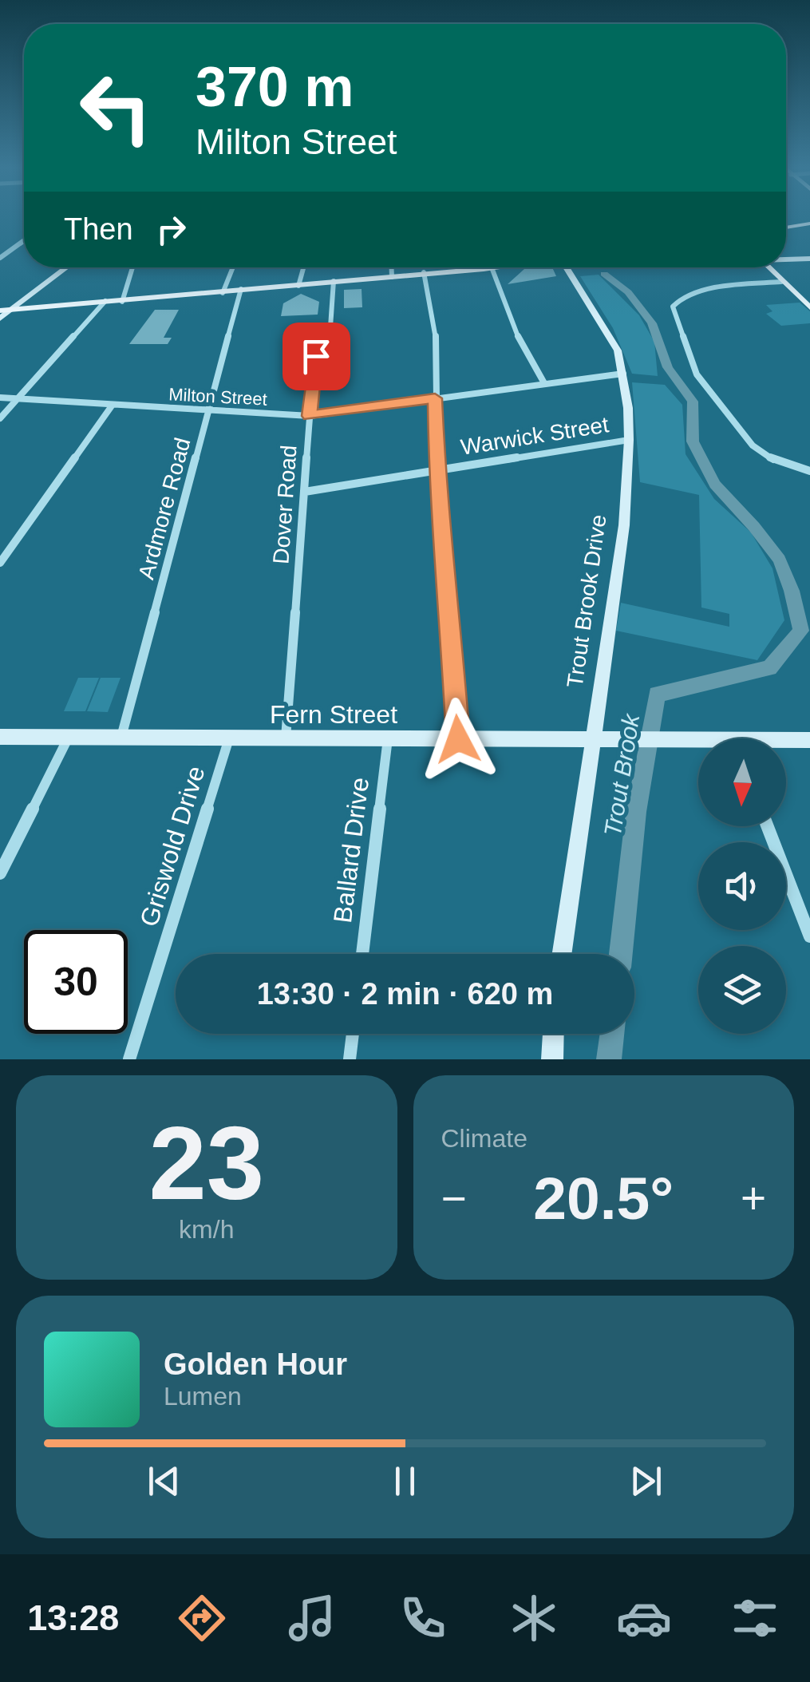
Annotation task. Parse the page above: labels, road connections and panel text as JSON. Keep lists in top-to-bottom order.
{
  "streets": {
    "main road": ["Trout Brook Drive", "Fern Street"],
    "street": [
      "Milton Street",
      "Warwick Street",
      "Dover Road",
      "Ardmore Road",
      "Griswold Drive",
      "Ballard Drive"
    ]
  },
  "crossings": [
    ["Milton Street", "Dover Road"],
    ["Milton Street", "Ardmore Road"],
    ["Milton Street", "Trout Brook Drive"],
    ["Warwick Street", "Dover Road"],
    ["Warwick Street", "Trout Brook Drive"],
    ["Dover Road", "Fern Street"],
    ["Ardmore Road", "Fern Street"],
    ["Trout Brook Drive", "Fern Street"],
    ["Fern Street", "Griswold Drive"],
    ["Fern Street", "Ballard Drive"]
  ],
  "water": ["Trout Brook"],
  "north": "bottom",
  "page": {
    "turn": ["370 m", "Milton Street"],
    "then": "Then",
    "limit": "30",
    "trip": "13:30 · 2 min · 620 m",
    "tile": [
      ["23", "km/h"],
      "Climate"
    ],
    "heat": ["−", "20.5°", "+"],
    "song": ["Golden Hour", "Lumen"],
    "tabs": "13:28"
  }
}
